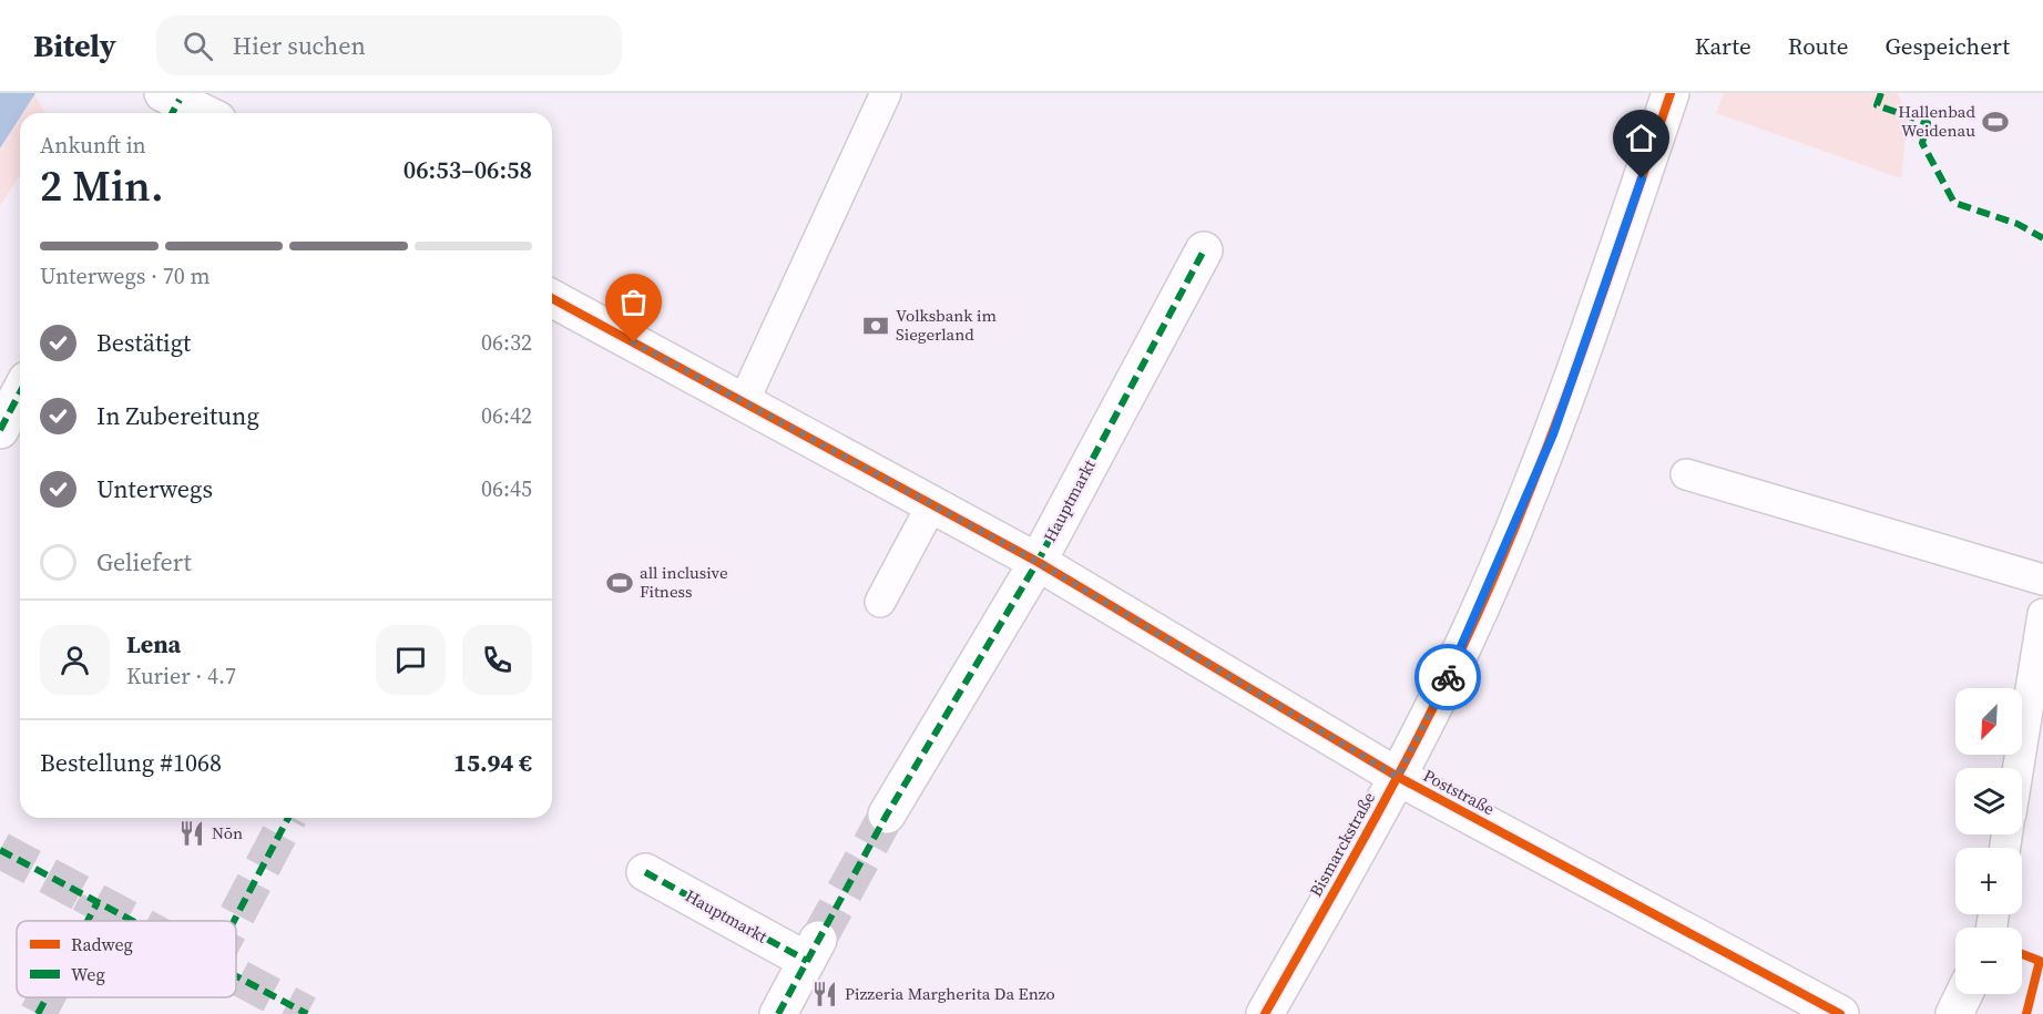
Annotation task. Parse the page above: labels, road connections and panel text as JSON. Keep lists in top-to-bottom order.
{
  "streets": {
    "street": ["Hauptmarkt", "Poststraße", "Bismarckstraße"]
  },
  "crossings": [
    ["Hauptmarkt", "Poststraße"],
    ["Poststraße", "Bismarckstraße"]
  ],
  "places": {
    "sports": ["Hallenbad Weidenau", "all inclusive Fitness"],
    "bank": ["Volksbank im Siegerland"],
    "restaurant": ["Nōn", "Pizzeria Margherita Da Enzo"]
  },
  "legend": ["Radweg", "Weg"],
  "north": "bottom left",
  "page": {
    "header": "Bitely",
    "search": "Hier suchen",
    "nav": ["Karte", "Route", "Gespeichert"],
    "heading": ["2 Min.", "Ankunft in", "06:53–06:58"],
    "panel": [
      "Lena",
      "Kurier · 4.7",
      "Bestellung #1068",
      "15.94 €"
    ],
    "bar": "Unterwegs · 70 m",
    "list": [
      ["Bestätigt", "06:32"],
      ["In Zubereitung", "06:42"],
      ["Unterwegs", "06:45"],
      "Geliefert"
    ],
    "map_buttons": ["+", "−"]
  }
}
